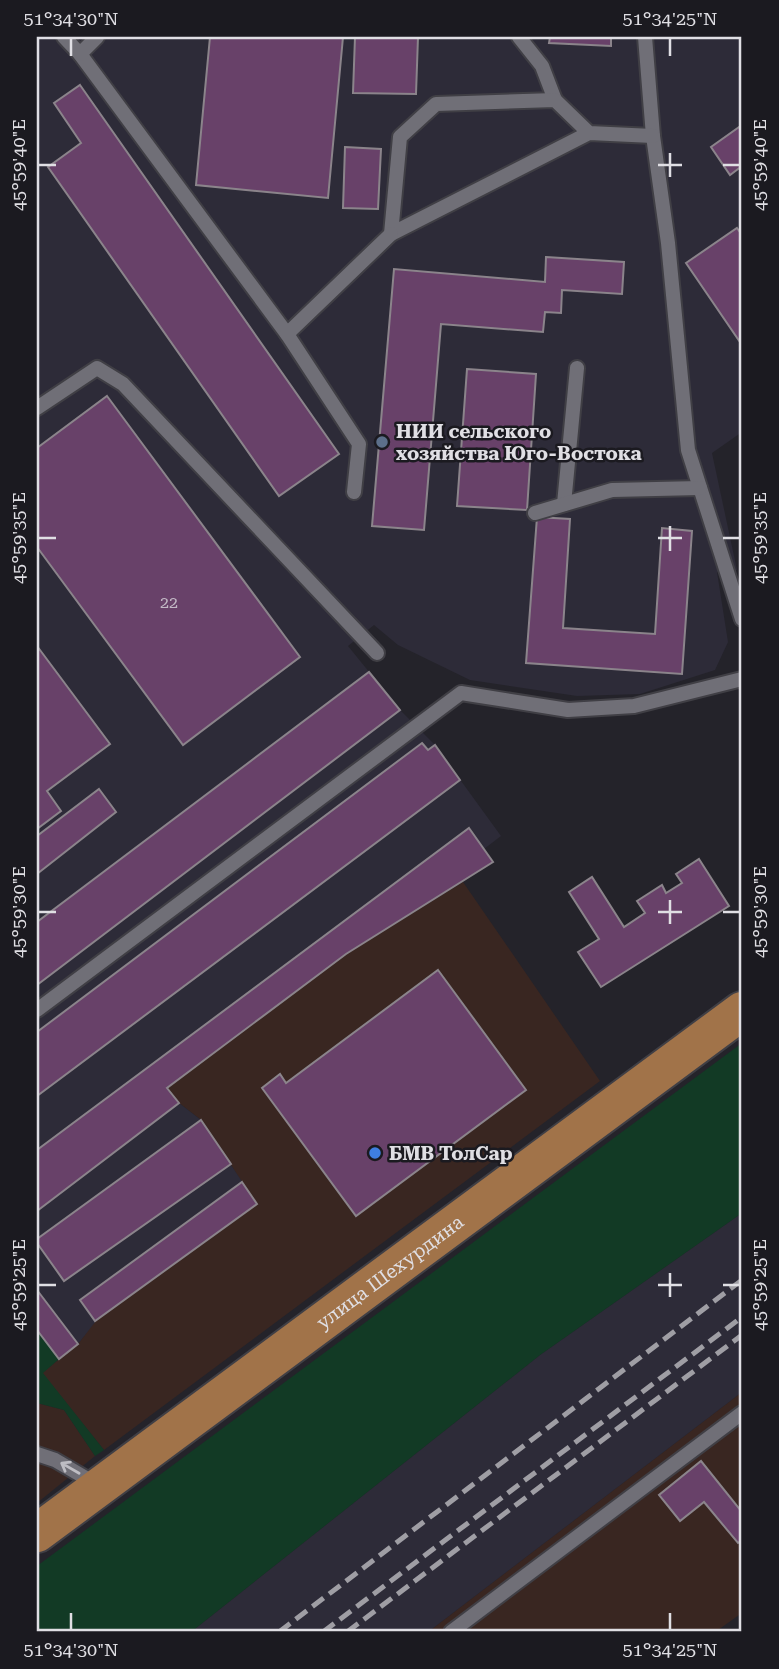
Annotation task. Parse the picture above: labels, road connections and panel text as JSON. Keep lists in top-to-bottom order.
{
  "streets": {
    "main road": ["улица Шехурдина"]
  },
  "places": ["НИИ сельского хозяйства Юго-Востока", "БМВ ТолСар"],
  "house_numbers": ["22"],
  "coordinates": [
    "51°34'30\"N",
    "51°34'25\"N",
    "45°59'40\"E",
    "45°59'35\"E",
    "45°59'30\"E",
    "45°59'25\"E"
  ]
}
